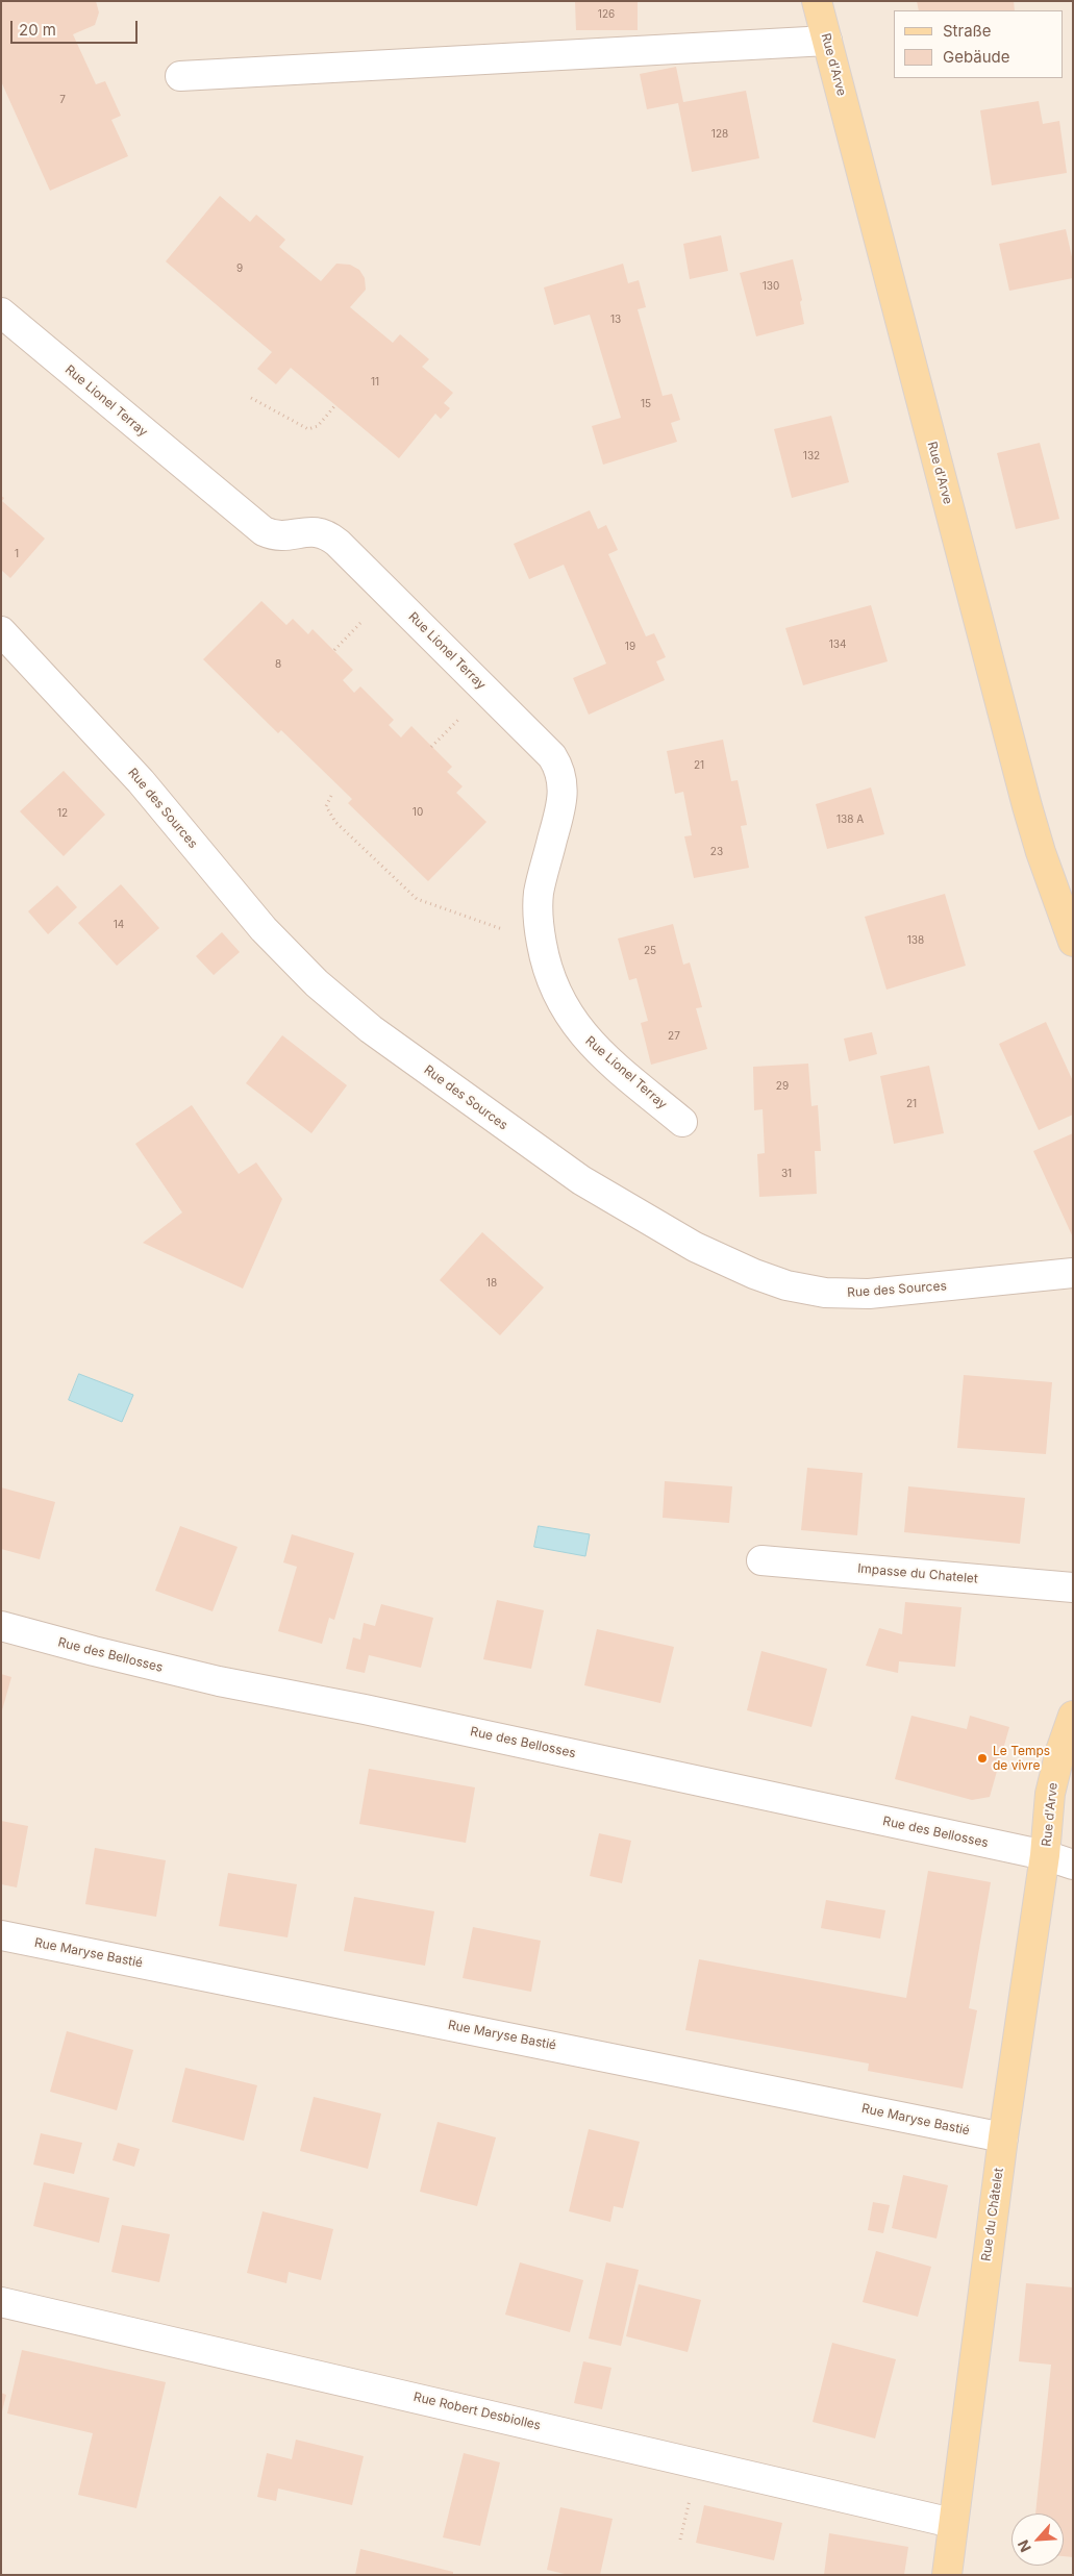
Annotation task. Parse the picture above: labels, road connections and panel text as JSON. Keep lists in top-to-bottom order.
{
  "streets": {
    "main road": ["Rue d'Arve", "Rue du Châtelet"],
    "street": [
      "Rue Lionel Terray",
      "Rue des Sources",
      "Impasse du Chatelet",
      "Rue des Bellosses",
      "Rue Maryse Bastié",
      "Rue Robert Desbiolles"
    ]
  },
  "crossings": [
    ["Rue d'Arve", "Rue des Bellosses"],
    ["Rue d'Arve", "Rue du Châtelet"],
    ["Rue des Bellosses", "Rue du Châtelet"],
    ["Rue Maryse Bastié", "Rue du Châtelet"],
    ["Rue du Châtelet", "Rue Robert Desbiolles"]
  ],
  "places": ["Le Temps de vivre"],
  "house_numbers": [
    "126",
    "7",
    "128",
    "9",
    "130",
    "13",
    "11",
    "15",
    "132",
    "1",
    "134",
    "19",
    "8",
    "21",
    "10",
    "12",
    "138 A",
    "23",
    "14",
    "138",
    "25",
    "27",
    "29",
    "21",
    "31",
    "18"
  ],
  "legend": ["Straße", "Gebäude"],
  "scale_bar": "20 m",
  "north": "bottom left"
}
